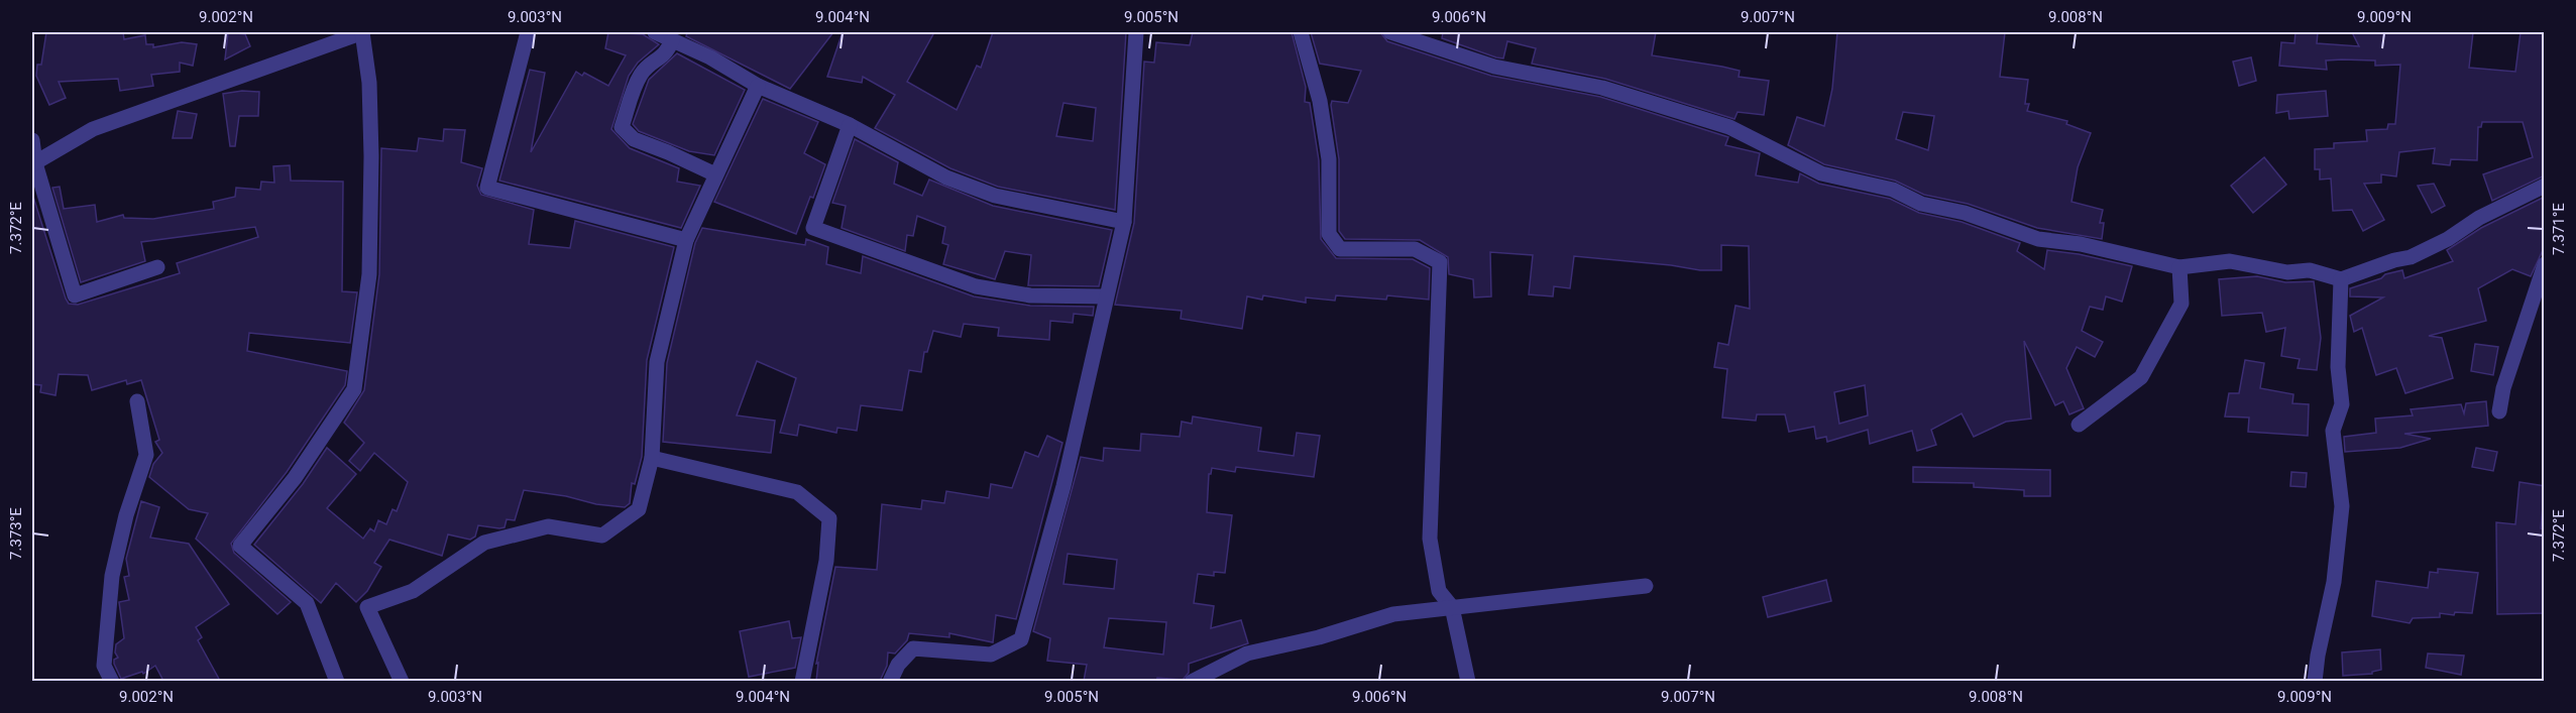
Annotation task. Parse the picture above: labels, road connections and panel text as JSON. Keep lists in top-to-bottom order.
{
  "coordinates": [
    "9.002°N",
    "9.003°N",
    "9.004°N",
    "9.005°N",
    "9.006°N",
    "9.007°N",
    "9.008°N",
    "9.009°N",
    "7.372°E",
    "7.371°E",
    "7.373°E"
  ]
}
